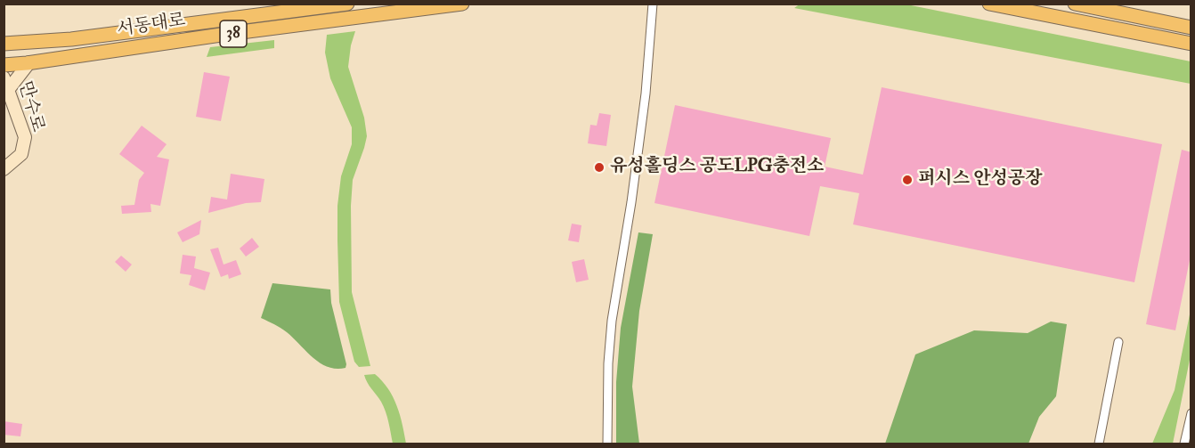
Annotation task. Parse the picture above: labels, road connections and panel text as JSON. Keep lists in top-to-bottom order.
{
  "streets": {
    "main road": ["서동대로", "38", "만수로"]
  },
  "places": ["유성홀딩스 공도LPG충전소", "퍼시스 안성공장"]
}
